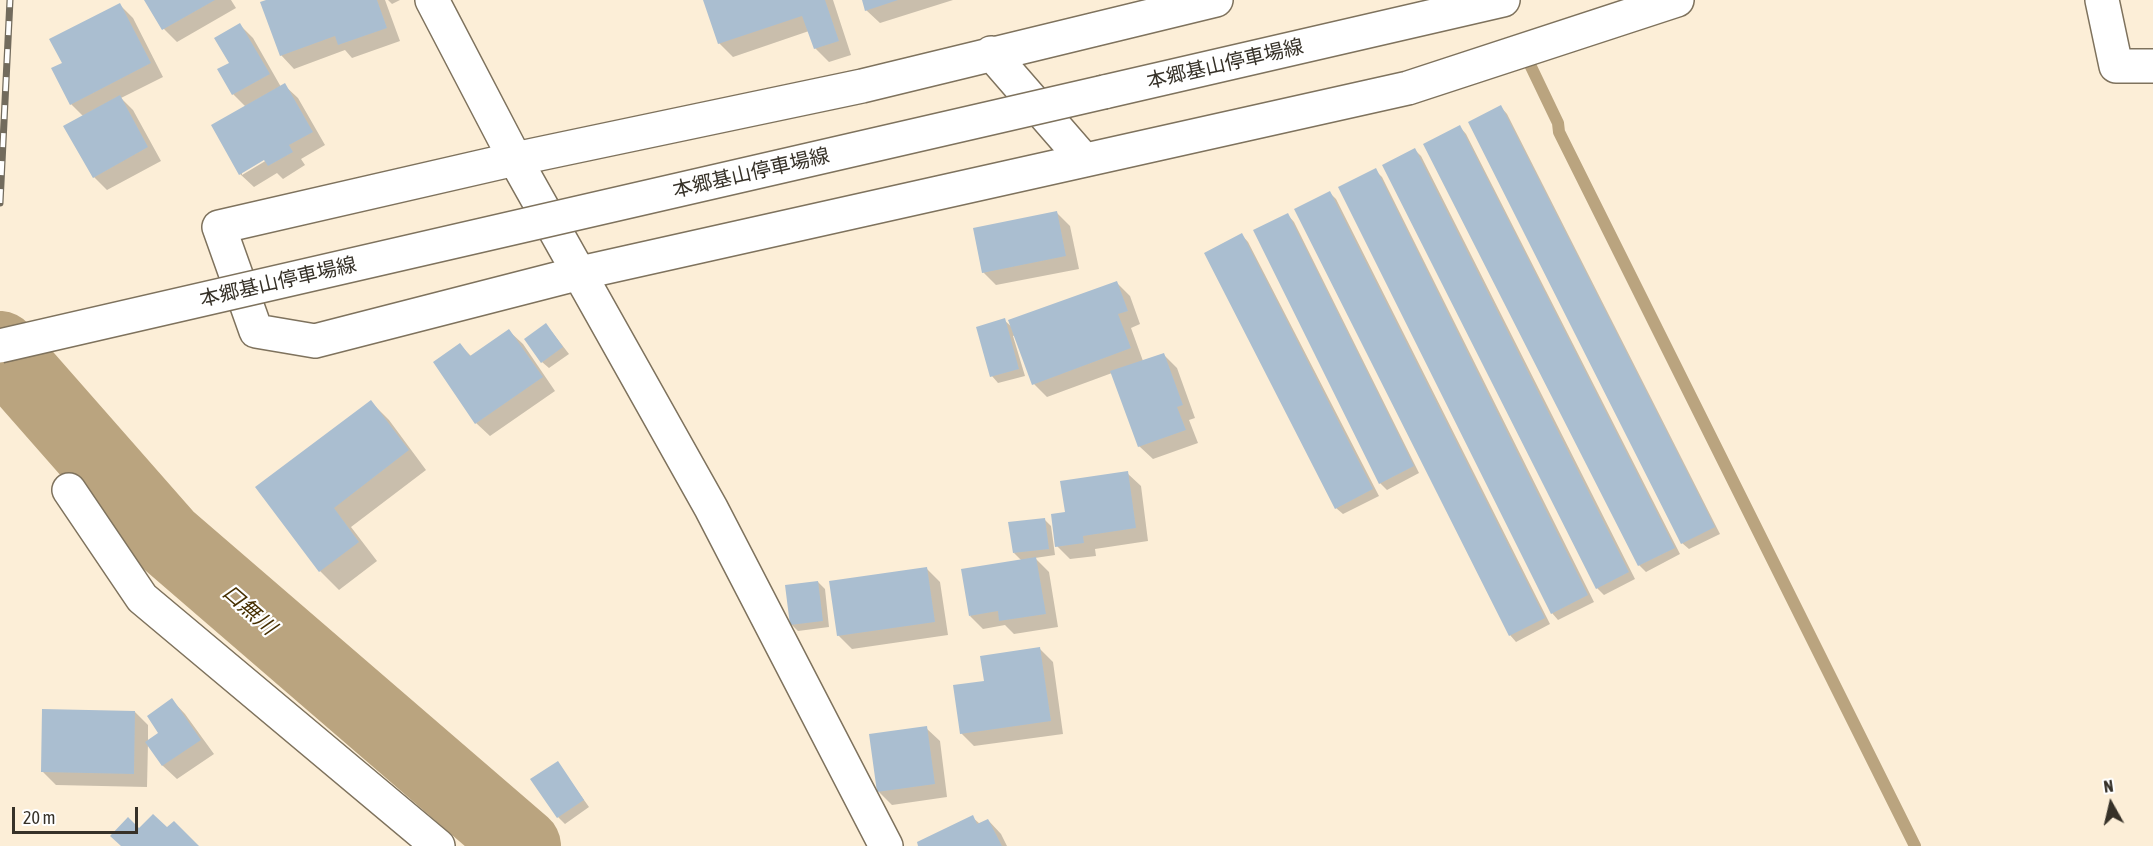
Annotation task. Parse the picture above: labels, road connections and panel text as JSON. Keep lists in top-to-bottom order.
{
  "streets": {
    "street": ["本郷基山停車場線"]
  },
  "water": ["口無川"],
  "scale_bar": "20 m",
  "north": "top"
}
